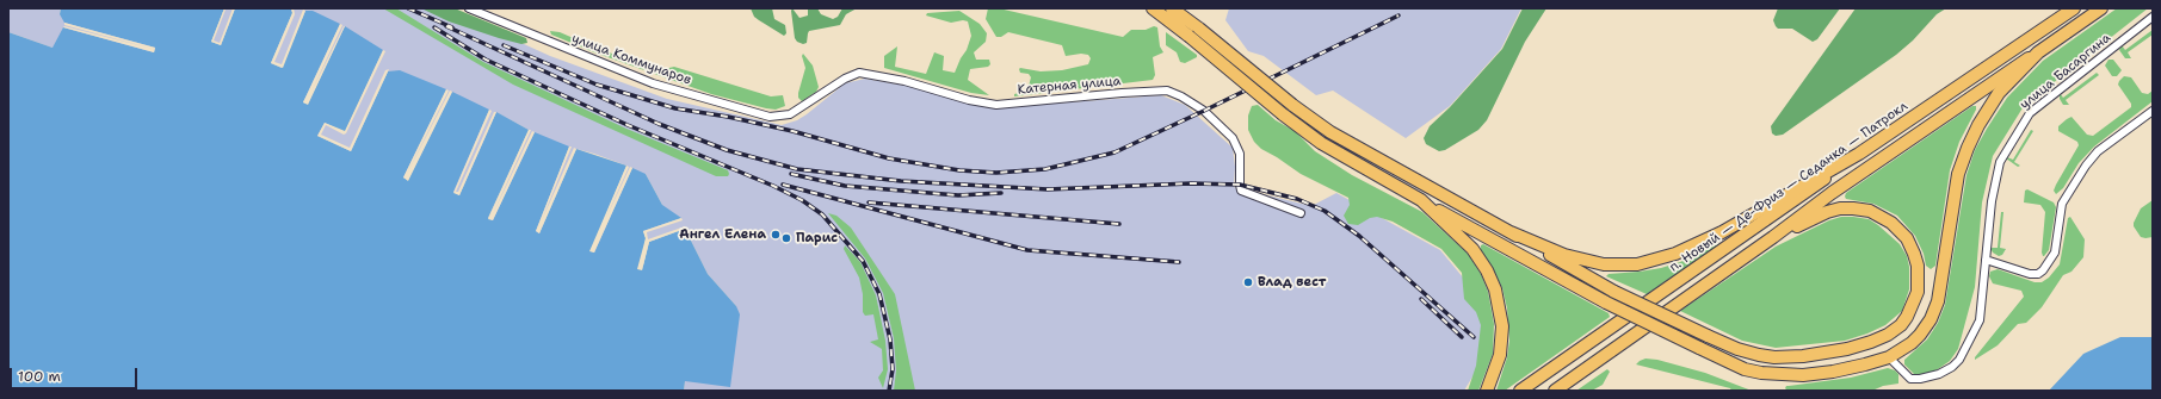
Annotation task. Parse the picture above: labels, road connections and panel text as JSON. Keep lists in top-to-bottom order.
{
  "streets": {
    "main road": ["п. Новый — Де-Фриз — Седанка — Патрокл"],
    "street": ["улица Коммунаров", "улица Басаргина", "Катерная улица"]
  },
  "crossings": [
    ["улица Коммунаров", "Катерная улица"]
  ],
  "places": ["Ангел Елена", "Парис", "Влад вест"],
  "scale_bar": "100 m"
}
